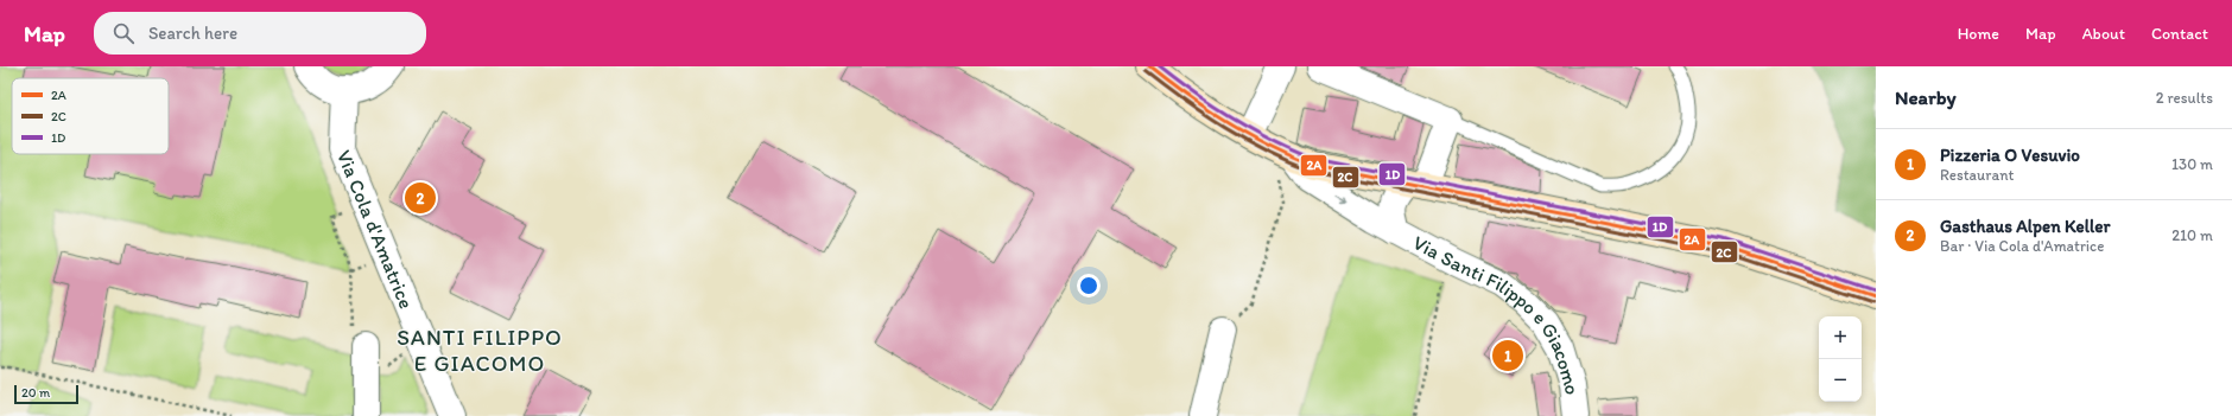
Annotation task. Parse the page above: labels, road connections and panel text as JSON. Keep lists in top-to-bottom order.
{
  "streets": {
    "street": ["Via Cola d'Amatrice", "Via Santi Filippo e Giacomo"]
  },
  "districts": ["SANTI FILIPPO E GIACOMO"],
  "lines": ["transit line 2A", "transit line 1D", "transit line 2C"],
  "legend": ["2A", "2C", "1D"],
  "scale_bar": "20 m",
  "page": {
    "header": "Map",
    "search": "Search here",
    "nav": [
      "Home",
      "Map",
      "About",
      "Contact"
    ],
    "heading": ["Nearby", "2 results"],
    "list": [
      {
        "mark": "1",
        "name": "Pizzeria O Vesuvio",
        "note": "Restaurant",
        "value": "130 m"
      },
      {
        "mark": "2",
        "name": "Gasthaus Alpen Keller",
        "note": "Bar · Via Cola d'Amatrice",
        "value": "210 m"
      }
    ],
    "pins": ["2", "1"],
    "map_buttons": ["+", "−"],
    "scale": "20 m"
  }
}
